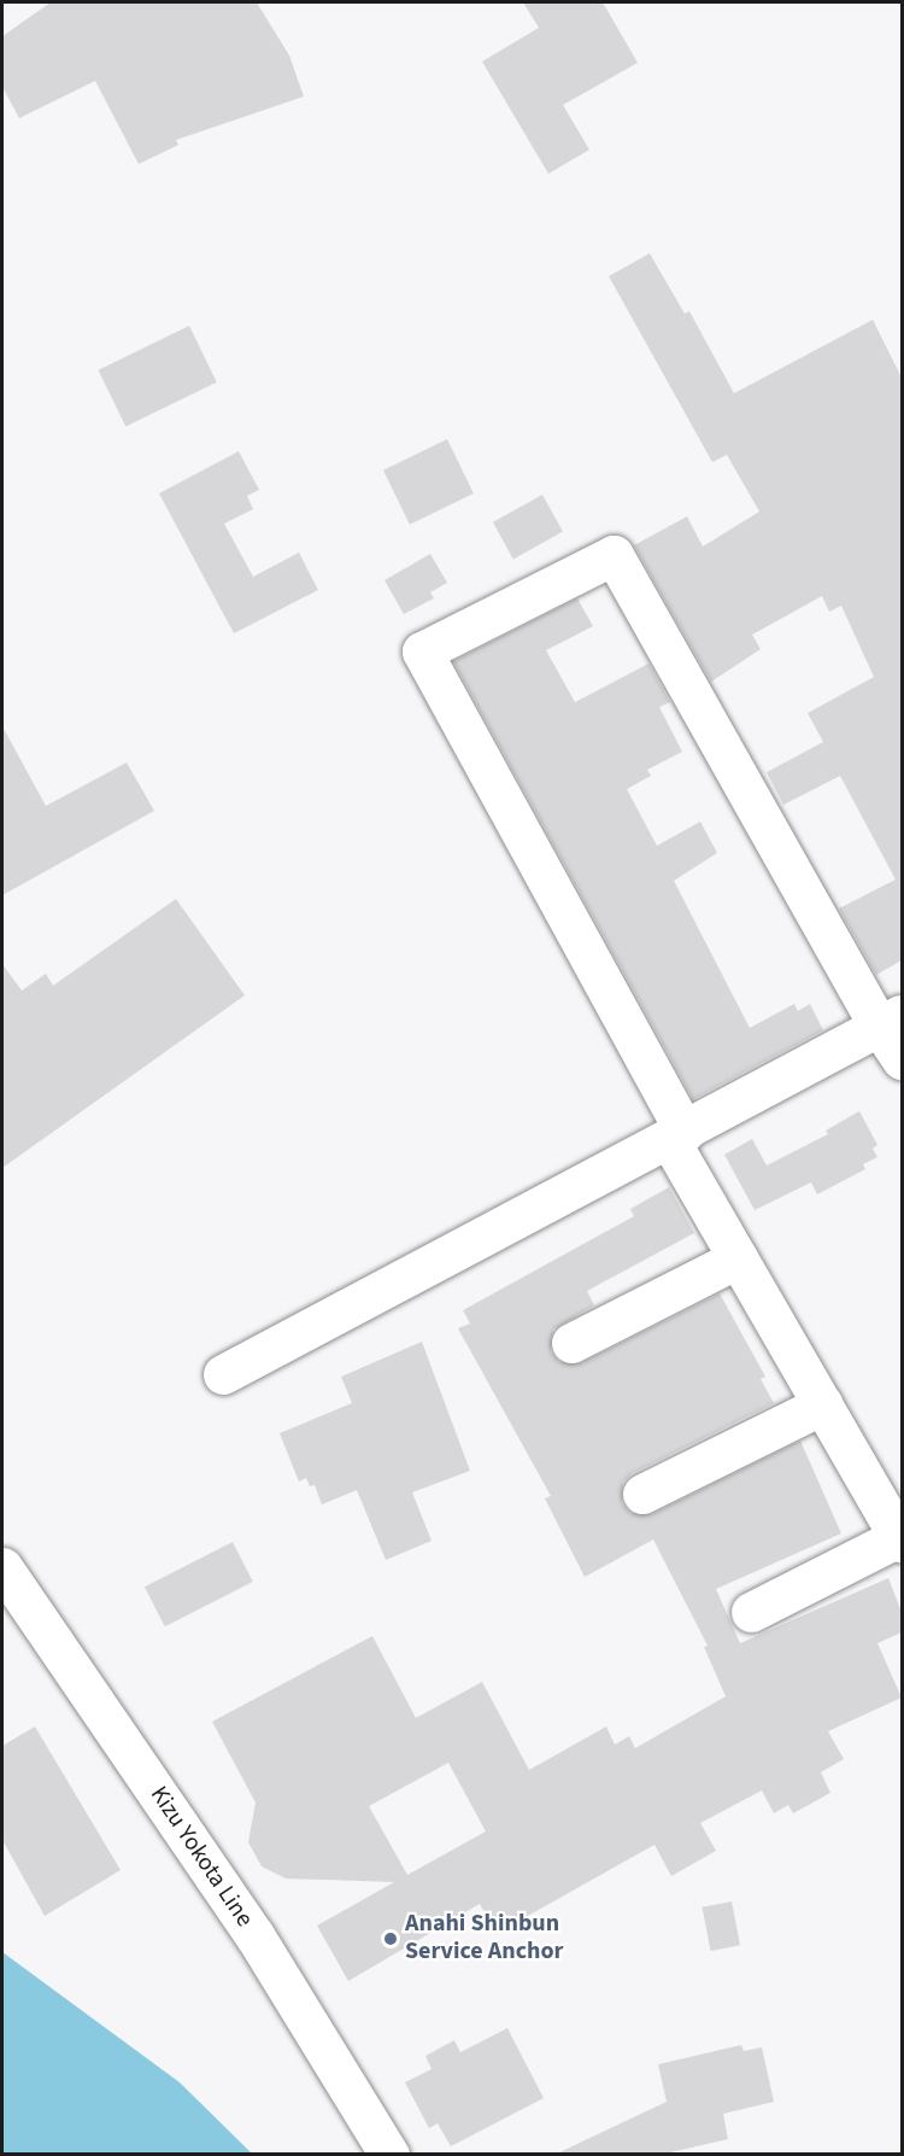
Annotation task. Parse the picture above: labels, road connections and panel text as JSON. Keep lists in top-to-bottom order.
{
  "streets": {
    "street": ["Kizu Yokota Line"]
  },
  "places": ["Anahi Shinbun Service Anchor"]
}
